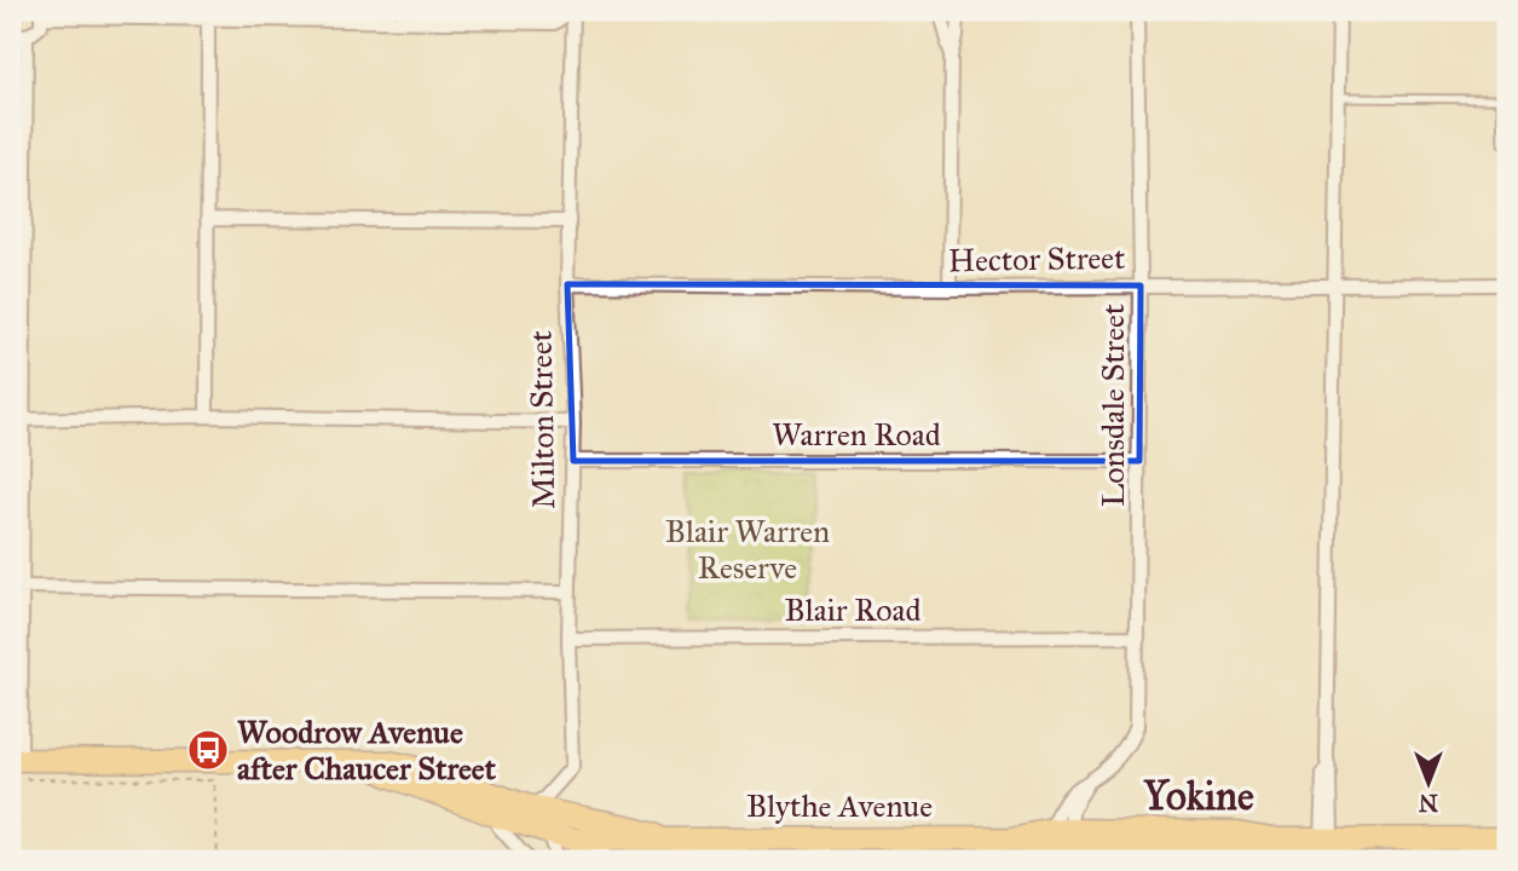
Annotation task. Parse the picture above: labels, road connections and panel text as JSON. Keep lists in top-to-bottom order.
{
  "streets": {
    "main road": ["Blythe Avenue"],
    "street": [
      "Hector Street",
      "Lonsdale Street",
      "Milton Street",
      "Warren Road",
      "Blair Road"
    ]
  },
  "crossings": [
    ["Hector Street", "Lonsdale Street"],
    ["Hector Street", "Milton Street"],
    ["Lonsdale Street", "Warren Road"],
    ["Lonsdale Street", "Blair Road"],
    ["Lonsdale Street", "Blythe Avenue"],
    ["Milton Street", "Warren Road"],
    ["Milton Street", "Blair Road"],
    ["Milton Street", "Blythe Avenue"]
  ],
  "districts": ["Yokine"],
  "parks": ["Blair Warren Reserve"],
  "places": {
    "bus stop": ["Woodrow Avenue after Chaucer Street"]
  },
  "north": "bottom"
}
